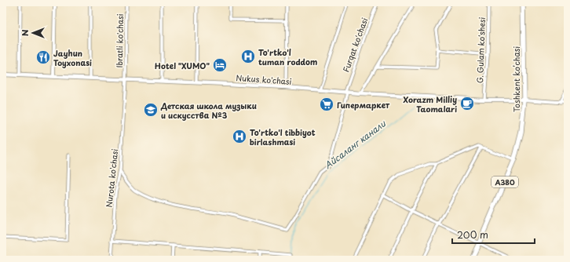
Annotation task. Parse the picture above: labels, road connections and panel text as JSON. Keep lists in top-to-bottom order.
{
  "streets": {
    "highway": ["Toshkent ko'chasi", "A380"],
    "main road": ["Nukus ko'chasi"],
    "street": [
      "Ibratli ko'chasi",
      "Furqat ko'chasi",
      "G. Gulam ko'shesi",
      "Nurota ko'chasi"
    ]
  },
  "crossings": [
    ["Ibratli ko'chasi", "Nukus ko'chasi"],
    ["Ibratli ko'chasi", "Nurota ko'chasi"],
    ["Furqat ko'chasi", "Nukus ko'chasi"],
    ["Furqat ko'chasi", "Nurota ko'chasi"],
    ["G. Gulam ko'shesi", "Nukus ko'chasi"],
    ["Nukus ko'chasi", "Toshkent ko'chasi"],
    ["Nukus ko'chasi", "Nurota ko'chasi"]
  ],
  "water": ["Айсаланг канали"],
  "places": {
    "hospital": ["To'rtko'l tuman roddom", "To'rtko'l tibbiyot birlashmasi"],
    "restaurant": ["Jayhun Toyxonasi"],
    "hotel": ["Hotel \"XUMO\""],
    "cafe": ["Xorazm Milliy Taomalari"],
    "supermarket": ["Гипермаркет"],
    "school or university": ["Детская школа музыки и искусства №3"]
  },
  "scale_bar": "200 m",
  "north": "left"
}
